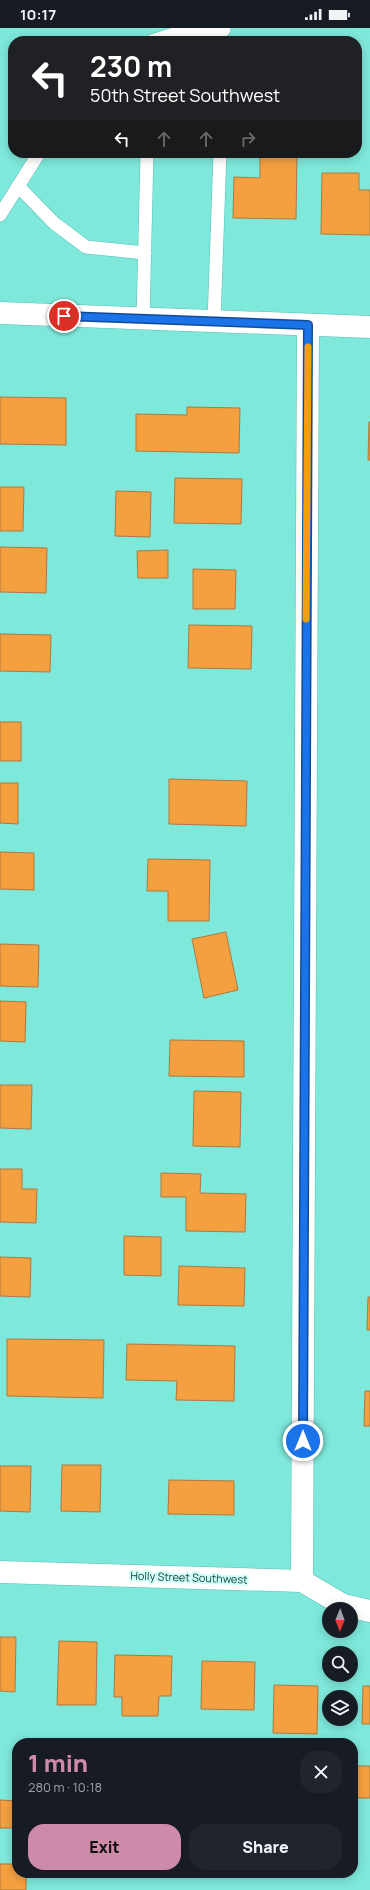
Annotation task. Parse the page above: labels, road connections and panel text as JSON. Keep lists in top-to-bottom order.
{
  "streets": {
    "street": ["Holly Street Southwest"]
  },
  "north": "bottom",
  "page": {
    "status": "10:17",
    "turn": ["230 m", "50th Street Southwest"],
    "heading": ["1 min", "280 m · 10:18"],
    "buttons": ["Exit", "Share"]
  }
}
